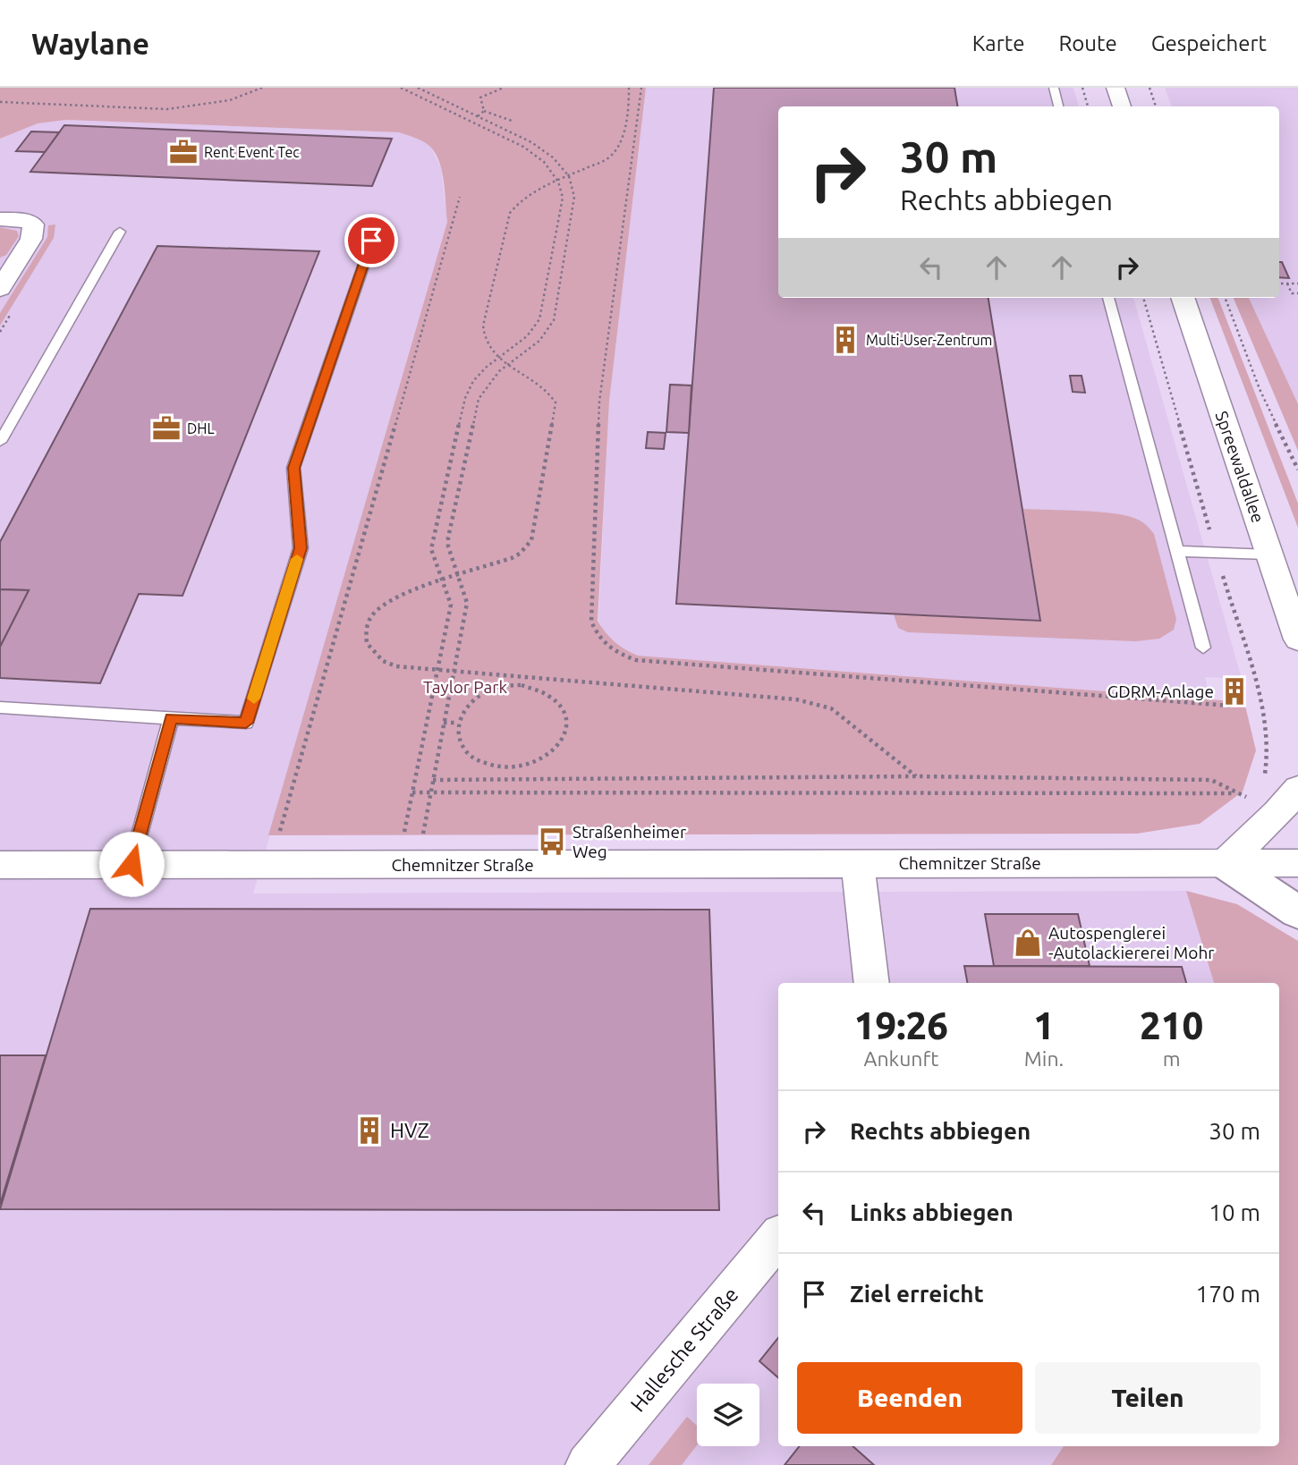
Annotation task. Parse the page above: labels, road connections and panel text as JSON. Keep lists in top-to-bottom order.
{
  "streets": {
    "street": ["Spreewaldallee", "Chemnitzer Straße", "Hallesche Straße"]
  },
  "parks": ["Taylor Park"],
  "places": {
    "office": ["Rent Event Tec", "DHL"],
    "building": ["Multi-User-Zentrum", "GDRM-Anlage", "HVZ"],
    "bus stop": ["Straßenheimer Weg"],
    "shop": ["Autospenglerei -Autolackiererei Mohr"]
  },
  "page": {
    "header": "Waylane",
    "nav": ["Karte", "Route", "Gespeichert"],
    "turn": ["30 m", "Rechts abbiegen"],
    "eta": [
      "19:26",
      "Ankunft",
      "1",
      "Min.",
      "210",
      "m"
    ],
    "list": [
      {
        "name": "Rechts abbiegen",
        "value": "30 m"
      },
      {
        "name": "Links abbiegen",
        "value": "10 m"
      },
      {
        "name": "Ziel erreicht",
        "value": "170 m"
      }
    ],
    "buttons": ["Beenden", "Teilen"]
  }
}
